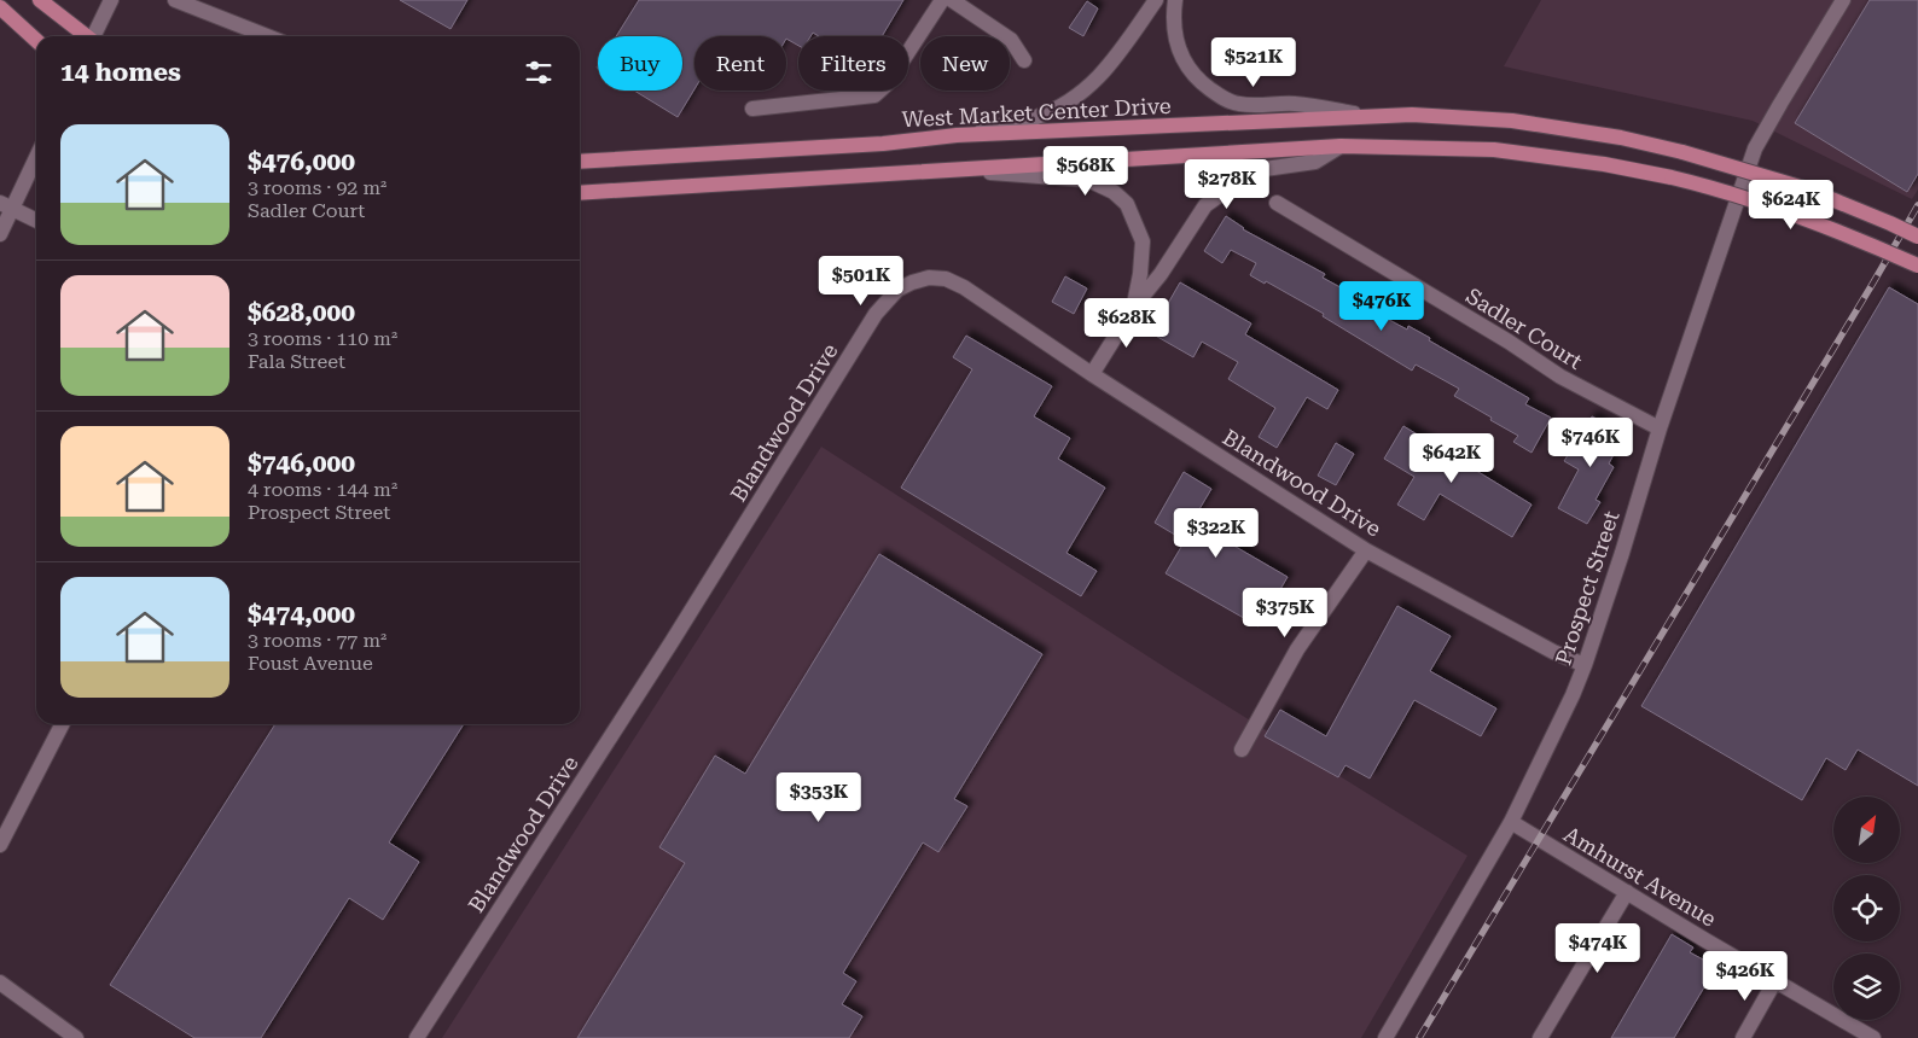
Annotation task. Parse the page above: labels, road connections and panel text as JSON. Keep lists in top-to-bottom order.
{
  "streets": {
    "main road": ["West Market Center Drive"],
    "street": [
      "Sadler Court",
      "Blandwood Drive",
      "Prospect Street",
      "Amhurst Avenue"
    ]
  },
  "crossings": [
    ["Sadler Court", "Prospect Street"],
    ["Blandwood Drive", "Prospect Street"],
    ["Prospect Street", "Amhurst Avenue"]
  ],
  "north": "top right",
  "page": {
    "chip": [
      "Buy",
      "Rent",
      "Filters",
      "New"
    ],
    "heading": "14 homes",
    "price": [
      "$521K",
      "$568K",
      "$278K",
      "$624K",
      "$501K",
      "$476K",
      "$628K",
      "$746K",
      "$642K",
      "$322K",
      "$375K",
      "$353K",
      "$474K",
      "$426K"
    ],
    "list": [
      {
        "name": "$476,000",
        "note": "3 rooms · 92 m² · Sadler Court"
      },
      {
        "name": "$628,000",
        "note": "3 rooms · 110 m² · Fala Street"
      },
      {
        "name": "$746,000",
        "note": "4 rooms · 144 m² · Prospect Street"
      },
      {
        "name": "$474,000",
        "note": "3 rooms · 77 m² · Foust Avenue"
      }
    ]
  }
}
